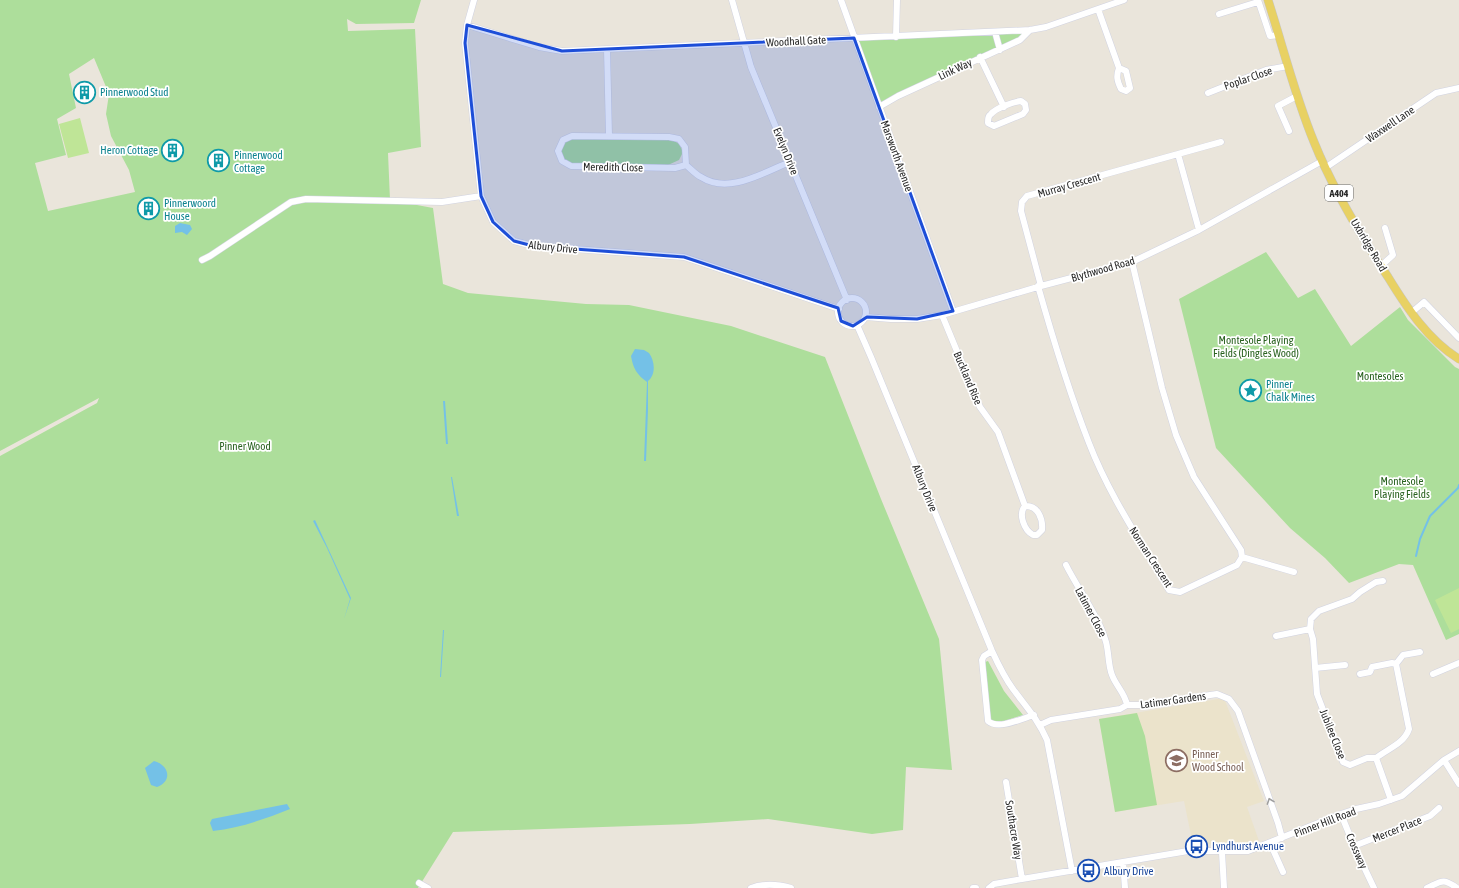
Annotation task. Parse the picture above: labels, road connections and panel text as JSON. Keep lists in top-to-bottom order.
{
  "streets": {
    "main road": ["A404", "Uxbridge Road"],
    "street": [
      "Woodhall Gate",
      "Link Way",
      "Poplar Close",
      "Waxwell Lane",
      "Evelyn Drive",
      "Marsworth Avenue",
      "Meredith Close",
      "Murray Crescent",
      "Albury Drive",
      "Blythwood Road",
      "Buckland Rise",
      "Norman Crescent",
      "Latimer Close",
      "Latimer Gardens",
      "Jubilee Close",
      "Pinner Hill Road",
      "Mercer Place",
      "Southacre Way",
      "Crossway"
    ]
  },
  "crossings": [
    ["Woodhall Gate", "Link Way"],
    ["Woodhall Gate", "Evelyn Drive"],
    ["Woodhall Gate", "Marsworth Avenue"],
    ["Woodhall Gate", "Albury Drive"],
    ["Link Way", "Marsworth Avenue"],
    ["Poplar Close", "Uxbridge Road"],
    ["Waxwell Lane", "Uxbridge Road"],
    ["Waxwell Lane", "Blythwood Road"],
    ["Evelyn Drive", "Albury Drive"],
    ["Evelyn Drive", "Blythwood Road"],
    ["Marsworth Avenue", "Blythwood Road"],
    ["Murray Crescent", "Blythwood Road"],
    ["Murray Crescent", "Norman Crescent"],
    ["Uxbridge Road", "Blythwood Road"],
    ["Albury Drive", "Blythwood Road"],
    ["Albury Drive", "Latimer Gardens"],
    ["Albury Drive", "Pinner Hill Road"],
    ["Blythwood Road", "Buckland Rise"],
    ["Blythwood Road", "Norman Crescent"],
    ["Latimer Close", "Latimer Gardens"],
    ["Latimer Gardens", "Pinner Hill Road"],
    ["Pinner Hill Road", "Southacre Way"],
    ["Pinner Hill Road", "Crossway"],
    ["Mercer Place", "Crossway"]
  ],
  "one_way": ["Latimer Gardens"],
  "parks": [
    "Montesole Playing Fields (Dingles Wood)",
    "Montesoles",
    "Pinner Wood",
    "Montesole Playing Fields"
  ],
  "places": {
    "building": [
      "Pinnerwood Stud",
      "Heron Cottage",
      "Pinnerwood Cottage",
      "Pinnerwoord House"
    ],
    "place": ["Pinner Chalk Mines"],
    "school or university": ["Pinner Wood School"],
    "bus stop": ["Lyndhurst Avenue", "Albury Drive"]
  }
}
